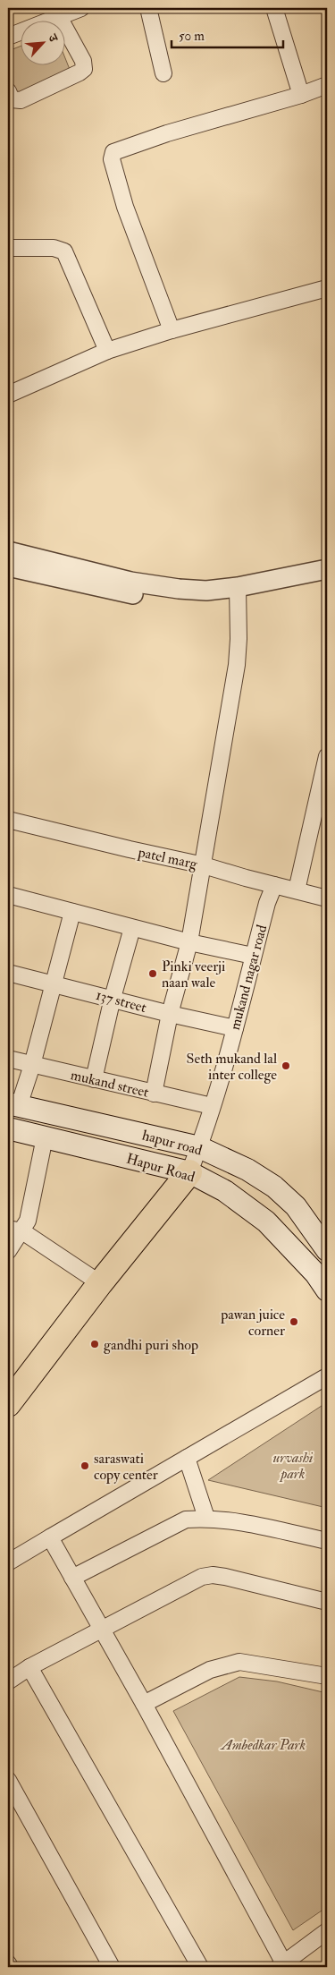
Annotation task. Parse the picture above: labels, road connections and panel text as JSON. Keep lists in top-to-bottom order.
{
  "streets": {
    "main road": ["hapur road", "Hapur Road"],
    "street": [
      "patel marg",
      "mukand nagar road",
      "137 street",
      "mukand street"
    ]
  },
  "crossings": [
    ["patel marg", "mukand nagar road"],
    ["mukand nagar road", "137 street"],
    ["mukand nagar road", "mukand street"],
    ["mukand nagar road", "hapur road"],
    ["mukand nagar road", "Hapur Road"]
  ],
  "parks": ["urvashi park", "Ambedkar Park"],
  "places": [
    "Pinki veerji naan wale",
    "Seth mukand lal inter college",
    "pawan juice corner",
    "gandhi puri shop",
    "saraswati copy center"
  ],
  "scale_bar": "50 m",
  "north": "top right"
}
